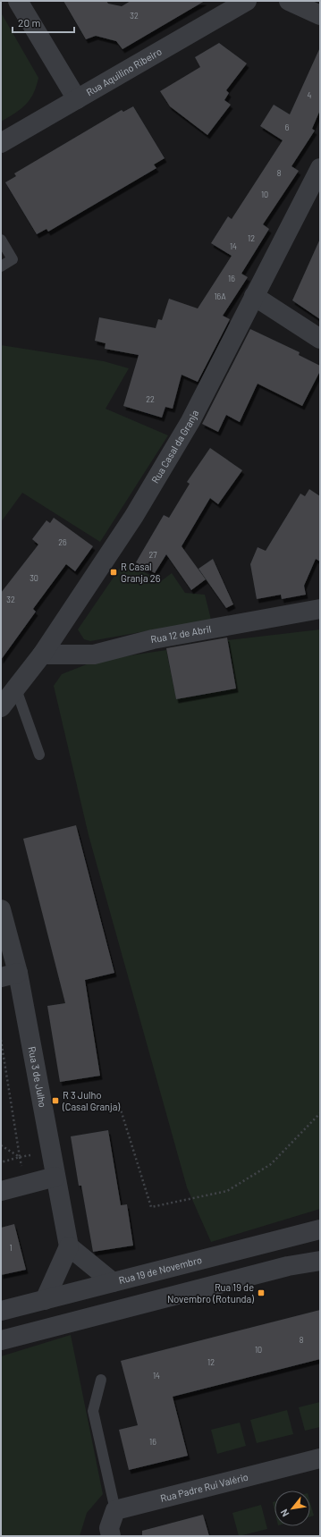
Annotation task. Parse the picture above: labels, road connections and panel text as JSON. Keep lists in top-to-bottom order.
{
  "streets": {
    "street": [
      "Rua Aquilino Ribeiro",
      "Rua Casal da Granja",
      "Rua 12 de Abril",
      "Rua 3 de Julho",
      "Rua 19 de Novembro",
      "Rua Padre Rui Valério"
    ]
  },
  "crossings": [
    ["Rua Casal da Granja", "Rua 12 de Abril"]
  ],
  "places": {
    "transit": ["R Casal Granja 26", "R 3 Julho (Casal Granja)", "Rua 19 de Novembro (Rotunda)"]
  },
  "house_numbers": [
    "32",
    "4",
    "6",
    "8",
    "10",
    "12",
    "14",
    "16",
    "16A",
    "22",
    "26",
    "27",
    "30",
    "32",
    "1",
    "8",
    "10",
    "12",
    "14",
    "16"
  ],
  "scale_bar": "20 m",
  "north": "bottom left"
}
